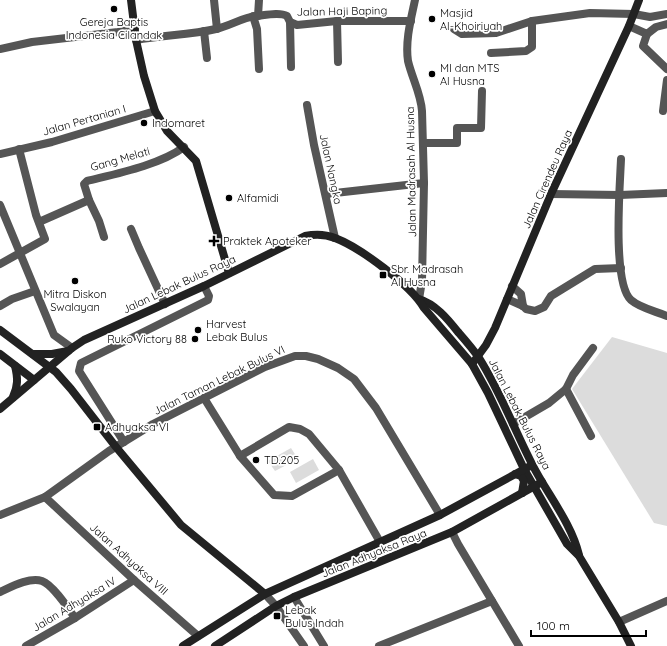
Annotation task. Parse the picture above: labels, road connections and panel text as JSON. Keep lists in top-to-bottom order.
{
  "streets": {
    "main road": ["Jalan Cirendeu Raya", "Jalan Lebak Bulus Raya", "Jalan Adhyaksa Raya"],
    "street": [
      "Jalan Haji Baping",
      "Jalan Pertanian I",
      "Gang Melati",
      "Jalan Nangka",
      "Jalan Madrasah Al Husna",
      "Jalan Taman Lebak Bulus VI",
      "Jalan Adhyaksa VIII",
      "Jalan Adhyaksa IV"
    ]
  },
  "crossings": [
    ["Jalan Haji Baping", "Jalan Madrasah Al Husna"],
    ["Jalan Nangka", "Jalan Lebak Bulus Raya"],
    ["Jalan Madrasah Al Husna", "Jalan Lebak Bulus Raya"],
    ["Jalan Cirendeu Raya", "Jalan Lebak Bulus Raya"],
    ["Jalan Lebak Bulus Raya", "Jalan Adhyaksa Raya"],
    ["Jalan Taman Lebak Bulus VI", "Jalan Adhyaksa Raya"],
    ["Jalan Taman Lebak Bulus VI", "Jalan Adhyaksa VIII"],
    ["Jalan Adhyaksa Raya", "Jalan Adhyaksa VIII"],
    ["Jalan Adhyaksa VIII", "Jalan Adhyaksa IV"]
  ],
  "places": {
    "other": [
      "Gereja Baptis Indonesia Cilandak",
      "Masjid Al-Khoiriyah",
      "MI dan MTS Al Husna",
      "Indomaret",
      "Alfamidi",
      "Mitra Diskon Swalayan",
      "Harvest Lebak Bulus",
      "Ruko Victory 88",
      "TD.205"
    ],
    "health": ["Praktek Apoteker"],
    "transit": ["Sbr. Madrasah Al Husna", "Adhyaksa VI", "Lebak Bulus Indah"]
  },
  "scale_bar": "100 m"
}
